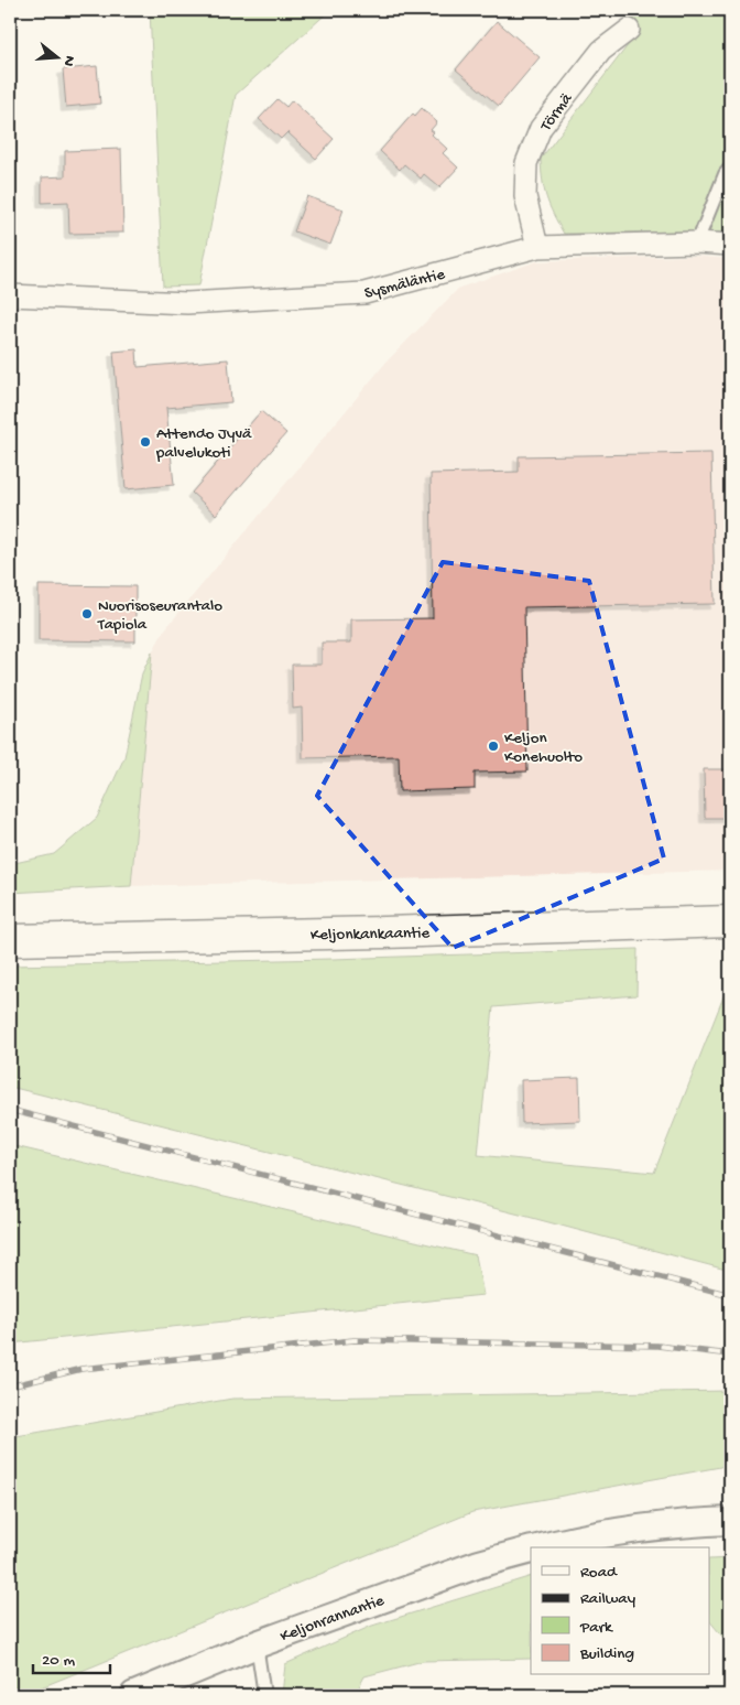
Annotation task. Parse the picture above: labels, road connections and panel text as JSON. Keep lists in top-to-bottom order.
{
  "streets": {
    "main road": ["Keljonkankaantie"],
    "street": ["Törmä", "Sysmäläntie", "Keljonrannantie"]
  },
  "crossings": [
    ["Törmä", "Sysmäläntie"]
  ],
  "places": ["Attendo Jyvä palvelukoti", "Nuorisoseurantalo Tapiola", "Keljon Konehuolto"],
  "legend": [
    "Road",
    "Railway",
    "Park",
    "Building"
  ],
  "scale_bar": "20 m",
  "north": "right"
}
